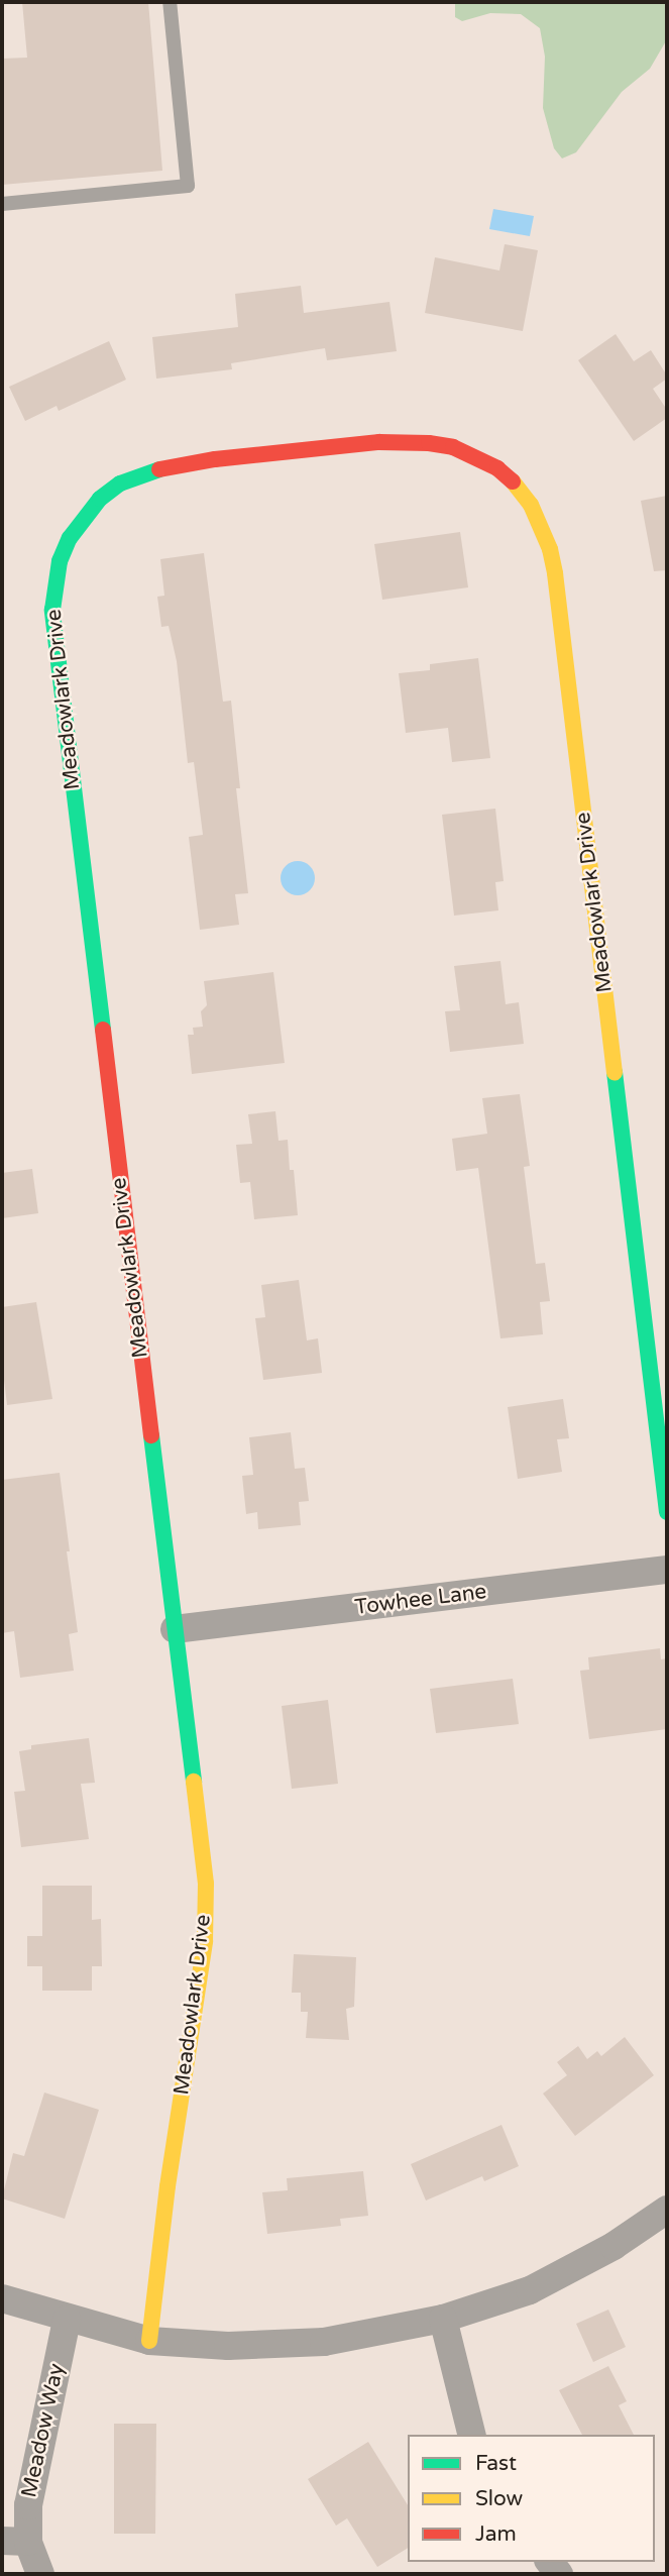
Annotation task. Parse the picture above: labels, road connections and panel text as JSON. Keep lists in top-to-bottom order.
{
  "streets": {
    "street": ["Meadowlark Drive", "Towhee Lane", "Meadow Way"]
  },
  "crossings": [
    ["Meadowlark Drive", "Towhee Lane"]
  ],
  "legend": ["Fast", "Slow", "Jam"]
}
